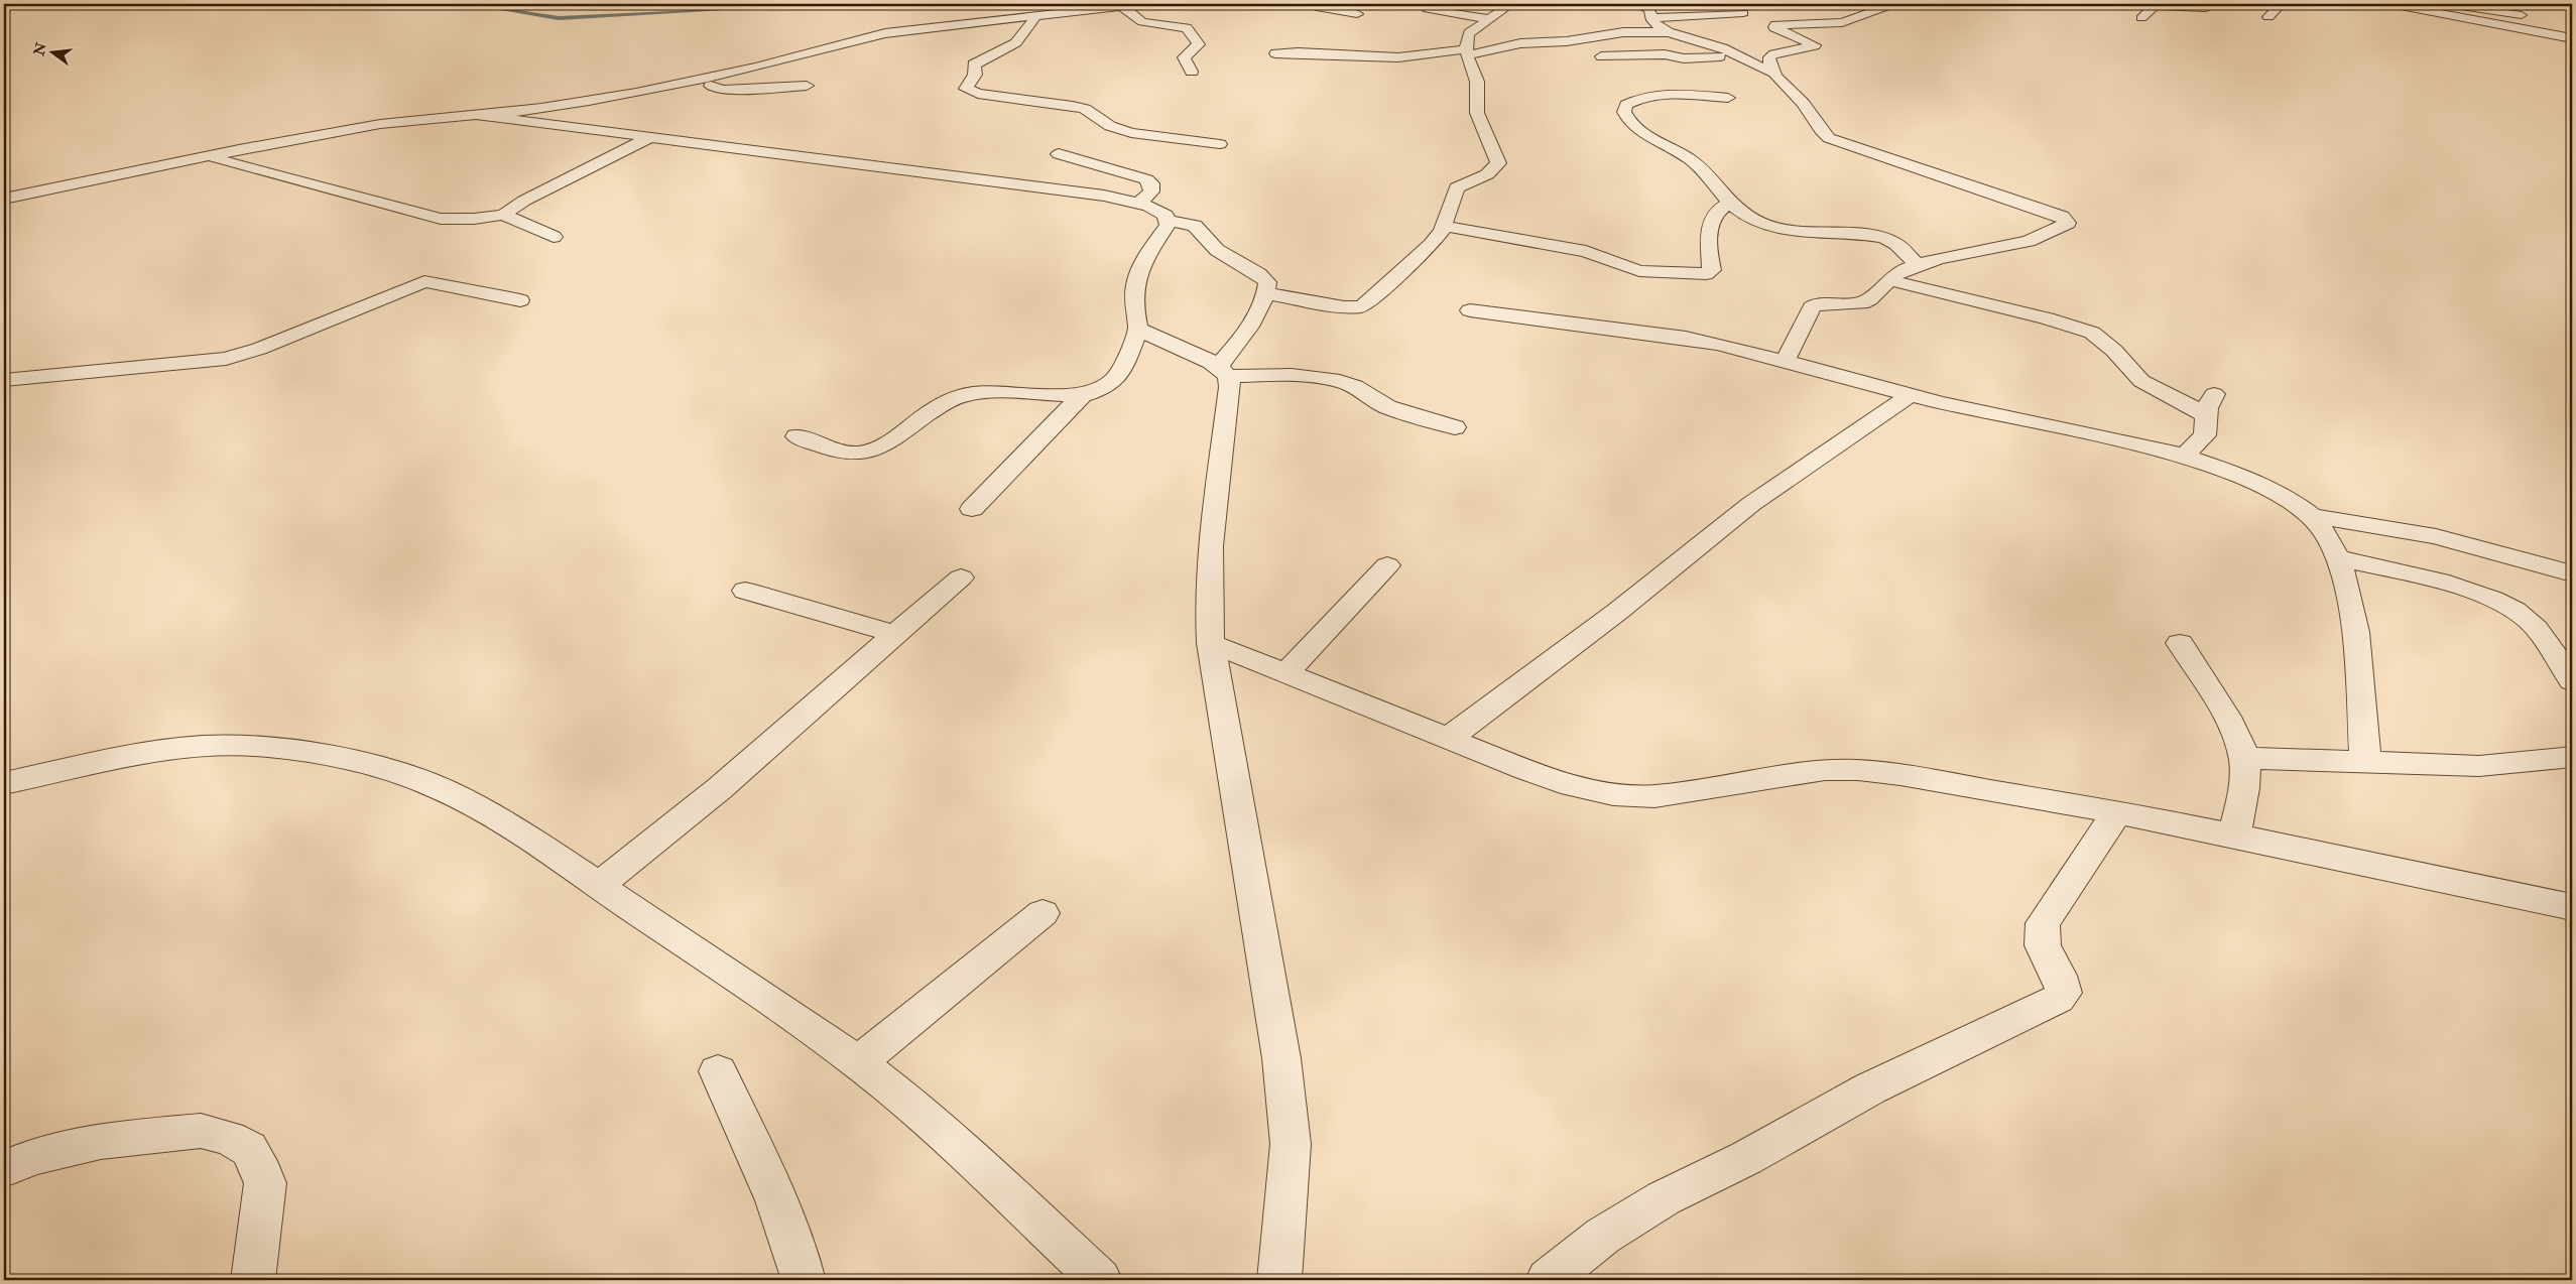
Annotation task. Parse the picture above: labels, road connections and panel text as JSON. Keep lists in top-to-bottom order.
{
  "north": "left"
}
